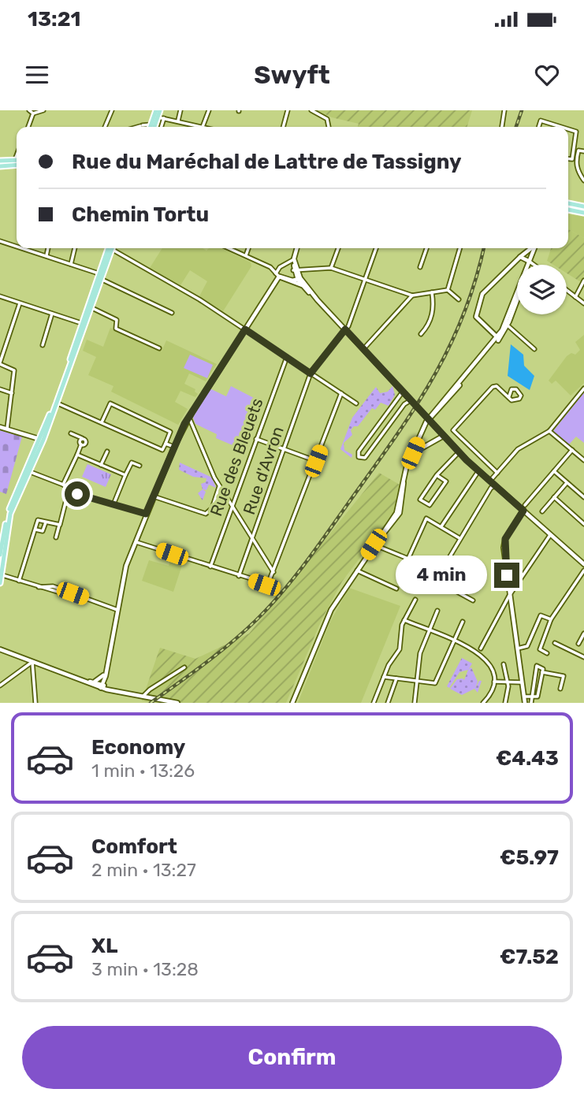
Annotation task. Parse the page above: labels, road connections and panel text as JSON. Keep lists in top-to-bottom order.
{
  "streets": {
    "street": ["Rue des Bleuets", "Rue d'Avron"]
  },
  "page": {
    "status": "13:21",
    "header": "Swyft",
    "banner": ["Rue du Maréchal de Lattre de Tassigny", "Chemin Tortu"],
    "bubble": "4 min",
    "list": [
      {
        "name": "Economy",
        "note": "1 min · 13:26",
        "value": "€4.43"
      },
      {
        "name": "Comfort",
        "note": "2 min · 13:27",
        "value": "€5.97"
      },
      {
        "name": "XL",
        "note": "3 min · 13:28",
        "value": "€7.52"
      }
    ],
    "buttons": "Confirm"
  }
}
